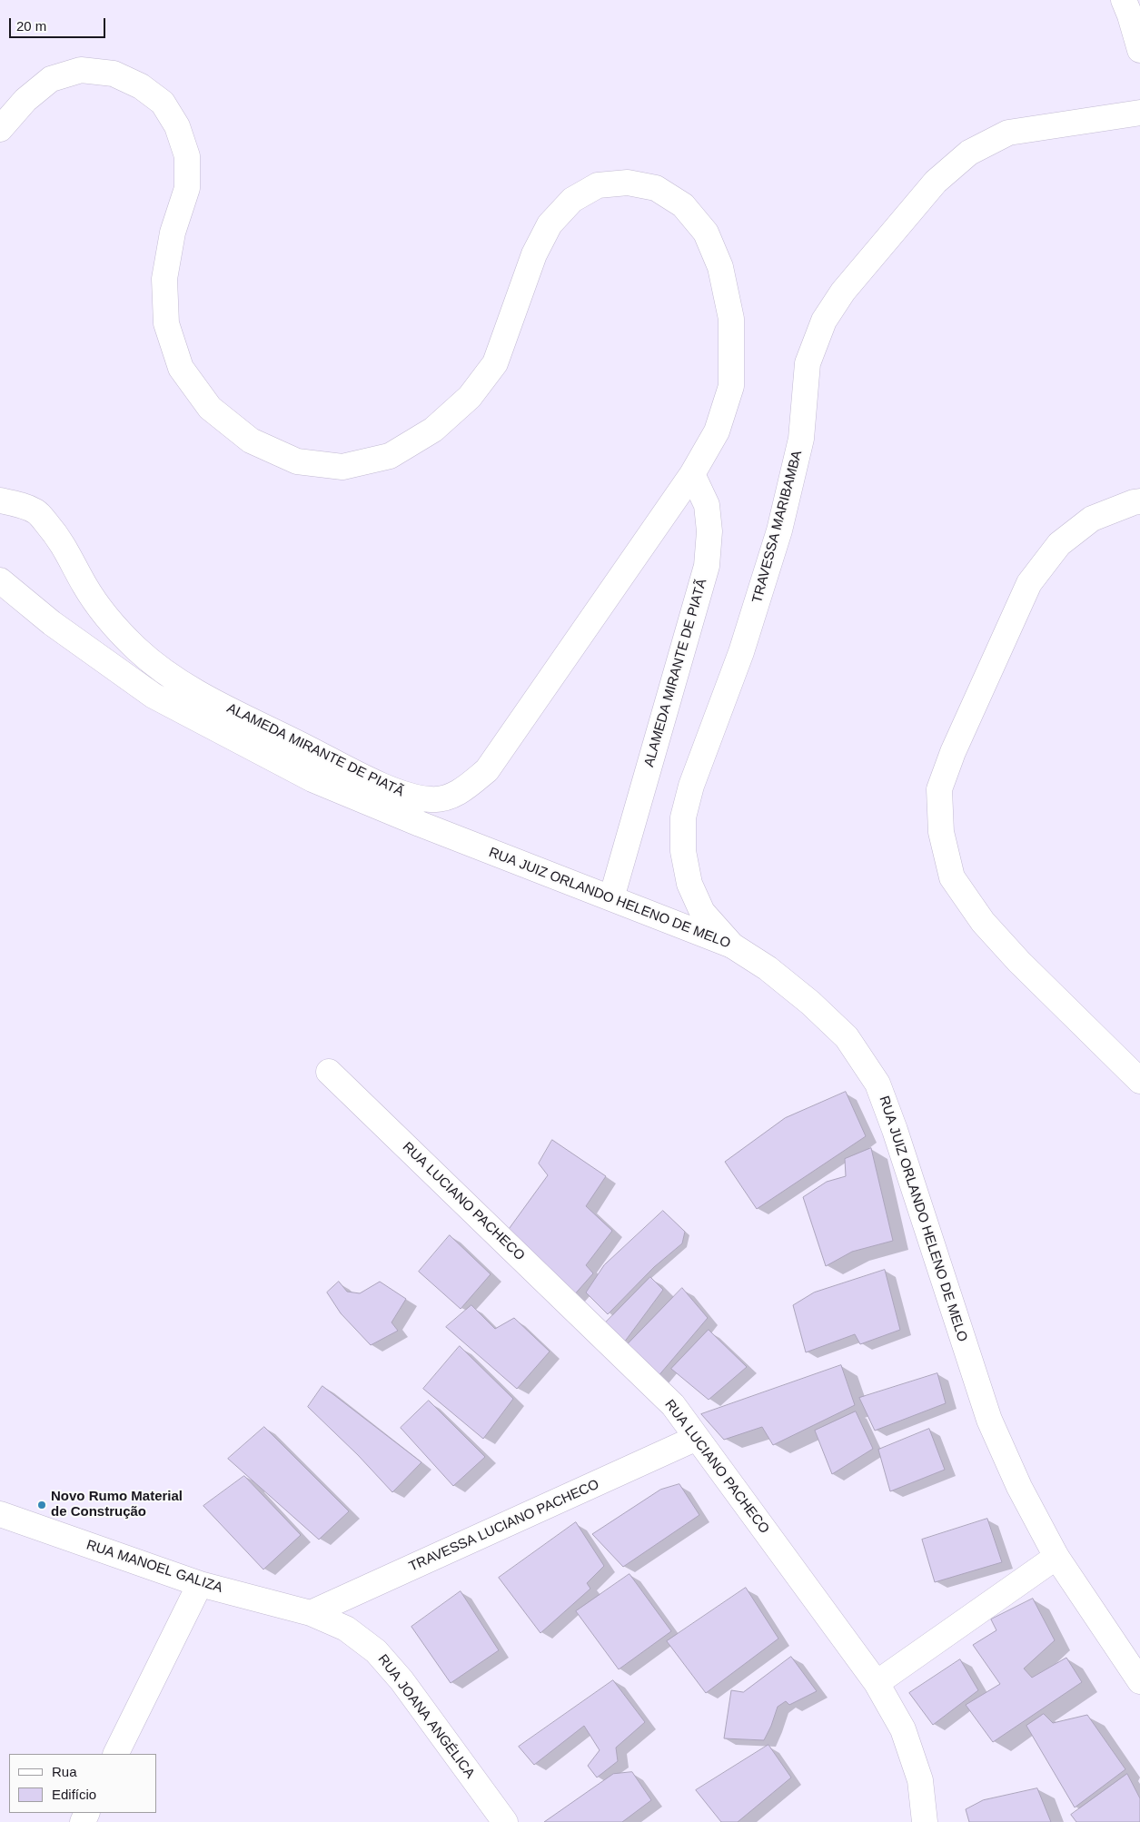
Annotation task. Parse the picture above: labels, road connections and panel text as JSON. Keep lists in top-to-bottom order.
{
  "streets": {
    "street": [
      "TRAVESSA MARIBAMBA",
      "ALAMEDA MIRANTE DE PIATÃ",
      "RUA JUIZ ORLANDO HELENO DE MELO",
      "RUA LUCIANO PACHECO",
      "TRAVESSA LUCIANO PACHECO",
      "RUA MANOEL GALIZA",
      "RUA JOANA ANGÉLICA"
    ]
  },
  "crossings": [
    ["TRAVESSA MARIBAMBA", "RUA JUIZ ORLANDO HELENO DE MELO"],
    ["ALAMEDA MIRANTE DE PIATÃ", "RUA JUIZ ORLANDO HELENO DE MELO"],
    ["RUA LUCIANO PACHECO", "TRAVESSA LUCIANO PACHECO"],
    ["TRAVESSA LUCIANO PACHECO", "RUA MANOEL GALIZA"],
    ["TRAVESSA LUCIANO PACHECO", "RUA JOANA ANGÉLICA"],
    ["RUA MANOEL GALIZA", "RUA JOANA ANGÉLICA"]
  ],
  "places": ["Novo Rumo Material de Construção"],
  "legend": ["Rua", "Edifício"],
  "scale_bar": "20 m"
}
